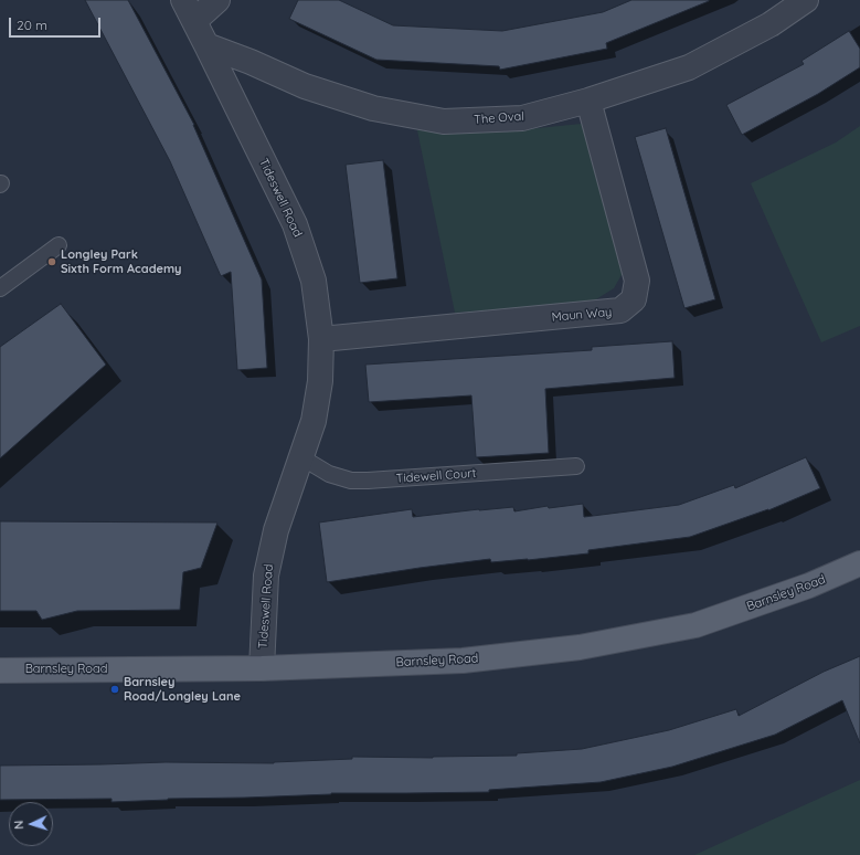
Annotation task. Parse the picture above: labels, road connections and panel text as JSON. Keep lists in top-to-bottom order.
{
  "streets": {
    "main road": ["Barnsley Road"],
    "street": ["The Oval", "Tideswell Road", "Maun Way"],
    "lane": ["Tidewell Court"]
  },
  "crossings": [
    ["The Oval", "Tideswell Road"],
    ["The Oval", "Maun Way"],
    ["Tideswell Road", "Maun Way"],
    ["Tideswell Road", "Tidewell Court"],
    ["Tideswell Road", "Barnsley Road"]
  ],
  "places": ["Longley Park Sixth Form Academy", "Barnsley Road/Longley Lane"],
  "scale_bar": "20 m",
  "north": "left"
}
